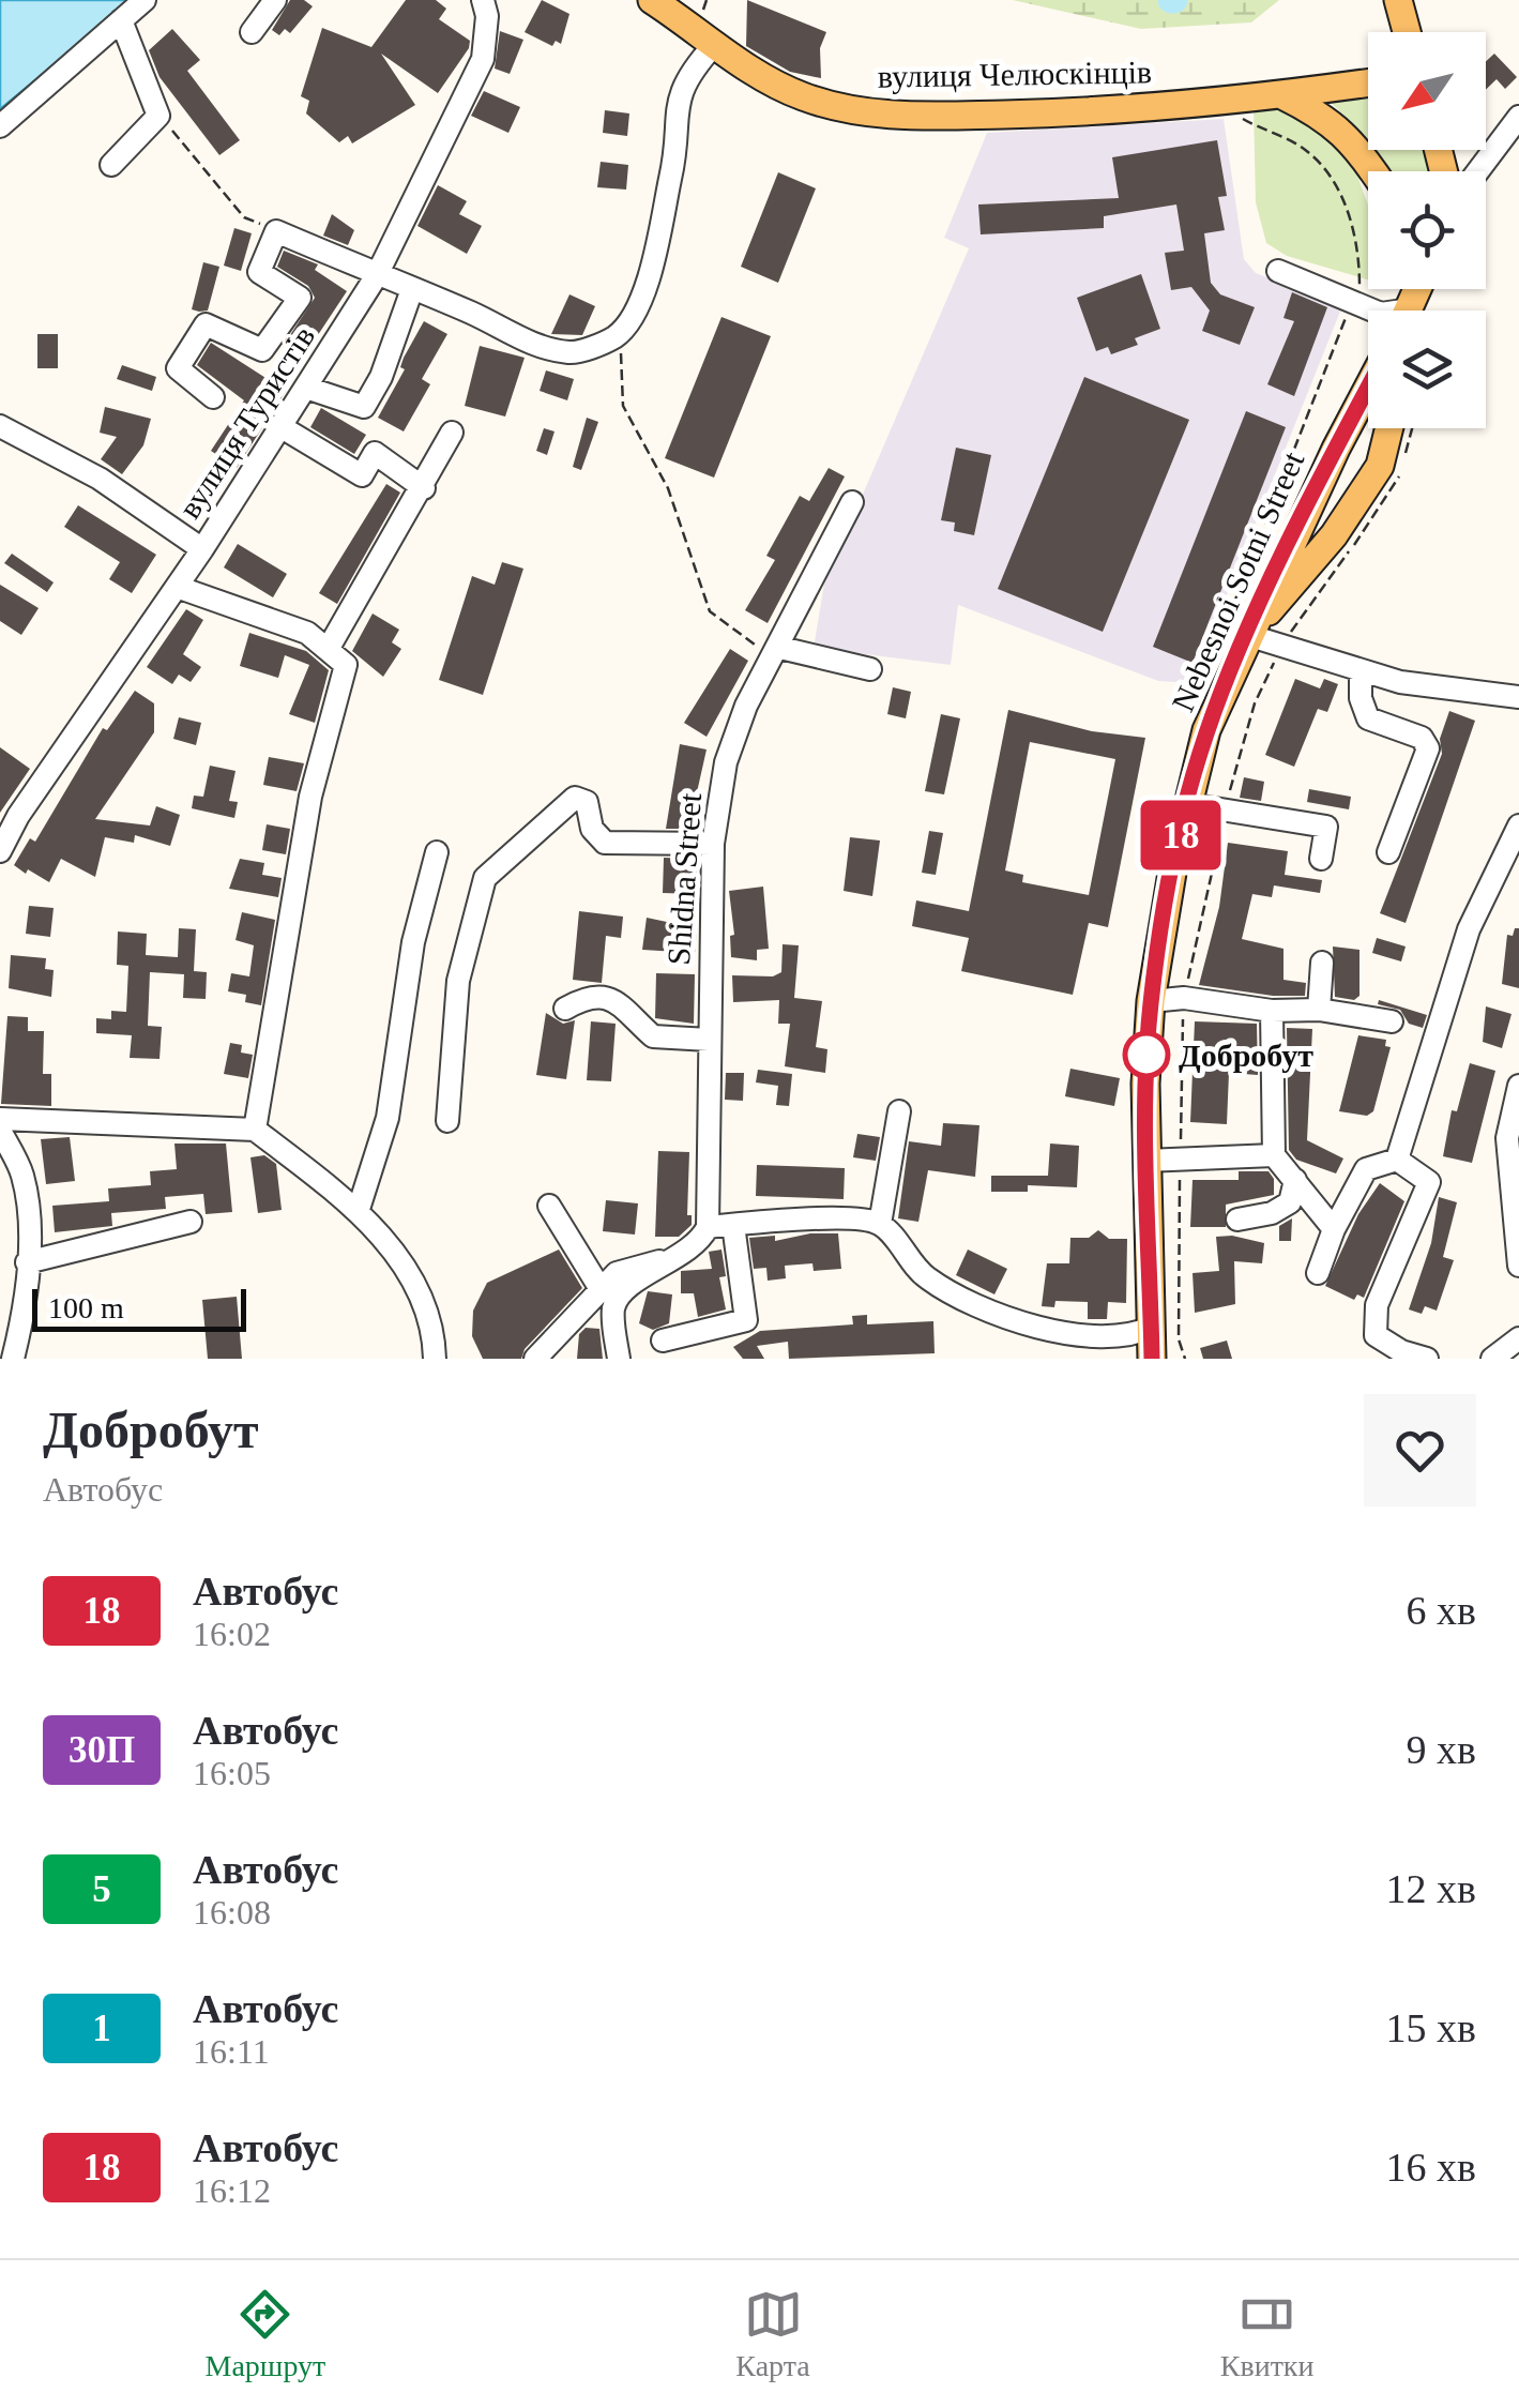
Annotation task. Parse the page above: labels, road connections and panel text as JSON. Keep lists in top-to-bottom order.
{
  "streets": {
    "main road": ["вулиця Челюскінців", "Nebesnoi Sotni Street"],
    "street": ["вулиця Туристів", "Shidna Street"]
  },
  "places": ["Добробут"],
  "lines": ["bus line 18"],
  "scale_bar": "100 m",
  "north": "bottom left",
  "page": {
    "on_map": "18",
    "scale": "100 m",
    "heading": ["Добробут", "Автобус"],
    "list": [
      {
        "mark": "18",
        "name": "Автобус",
        "note": "16:02",
        "value": "6 хв"
      },
      {
        "mark": "30П",
        "name": "Автобус",
        "note": "16:05",
        "value": "9 хв"
      },
      {
        "mark": "5",
        "name": "Автобус",
        "note": "16:08",
        "value": "12 хв"
      },
      {
        "mark": "1",
        "name": "Автобус",
        "note": "16:11",
        "value": "15 хв"
      },
      {
        "mark": "18",
        "name": "Автобус",
        "note": "16:12",
        "value": "16 хв"
      }
    ],
    "tabs": ["Маршрут", "Карта", "Квитки"]
  }
}
